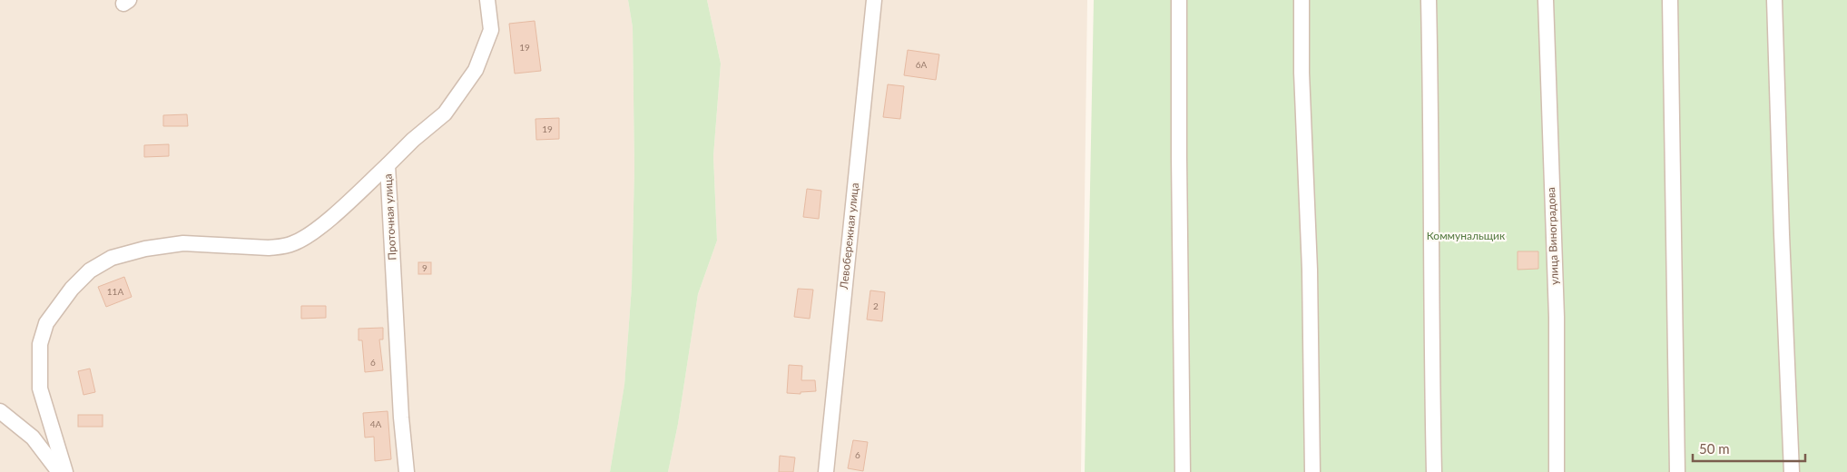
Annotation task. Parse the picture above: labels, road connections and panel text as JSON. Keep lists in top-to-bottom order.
{
  "streets": {
    "street": ["Проточная улица", "Левобережная улица", "улица Виноградова"]
  },
  "parks": ["Коммунальщик"],
  "house_numbers": [
    "19",
    "6А",
    "19",
    "9",
    "11А",
    "2",
    "6",
    "4А",
    "6"
  ],
  "scale_bar": "50 m"
}
